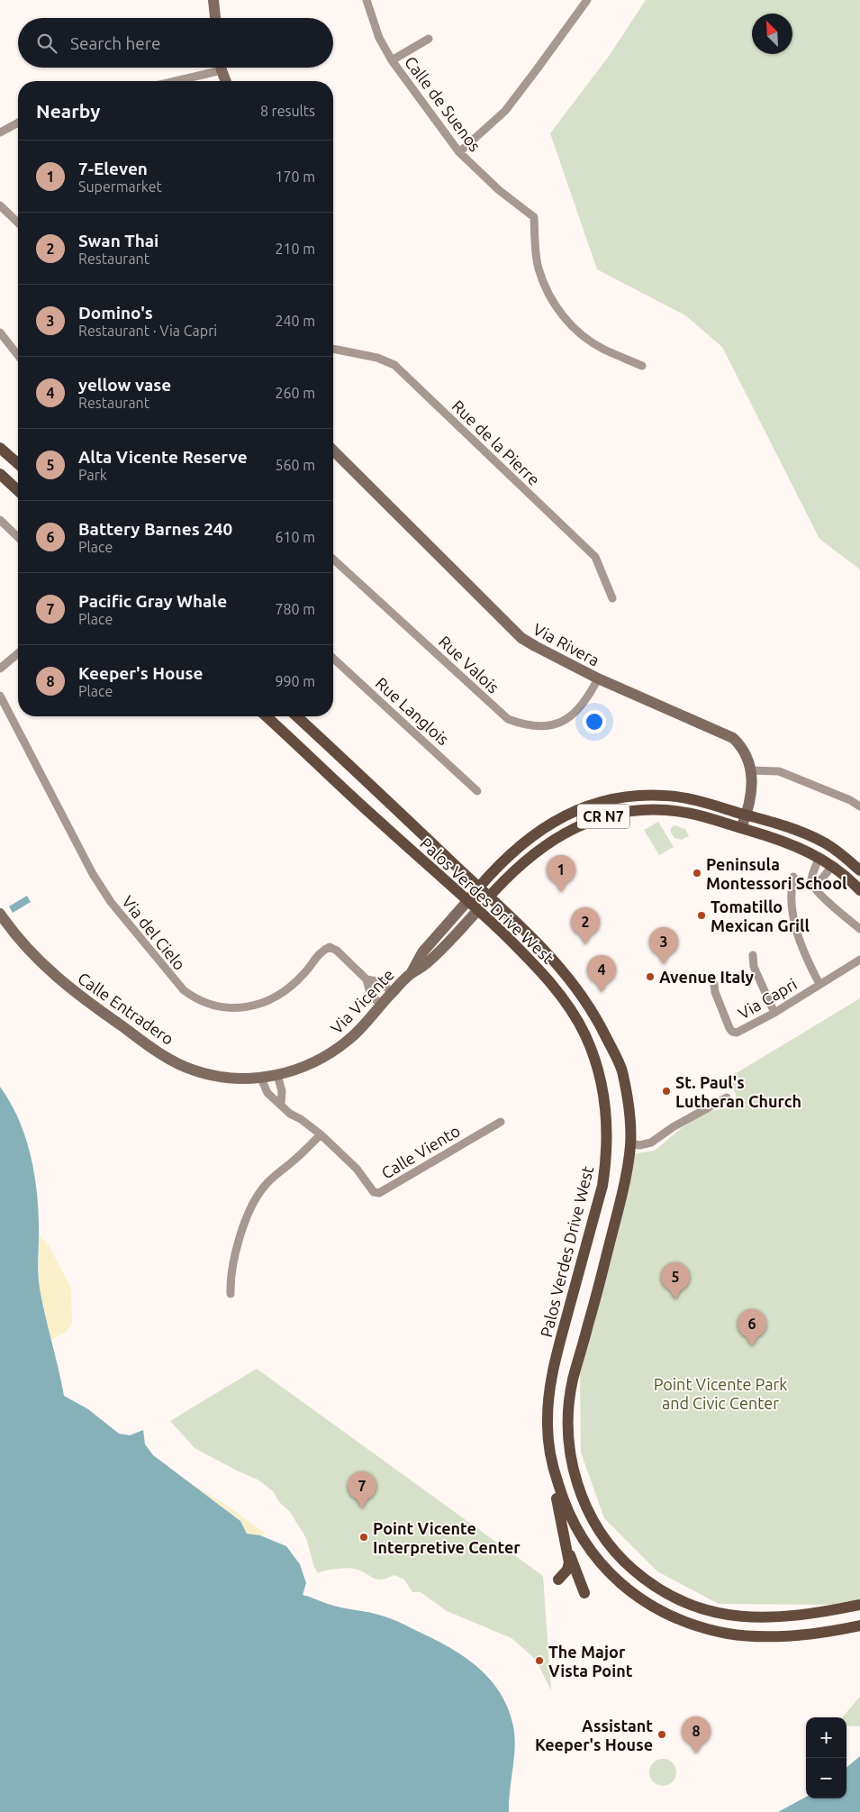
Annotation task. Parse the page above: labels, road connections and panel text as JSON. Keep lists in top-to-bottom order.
{
  "streets": {
    "main road": ["CR N7", "Palos Verdes Drive West"],
    "street": [
      "Calle de Suenos",
      "Rue de la Pierre",
      "Via Rivera",
      "Rue Valois",
      "Rue Langlois",
      "Via del Cielo",
      "Via Capri",
      "Via Vicente",
      "Calle Entradero",
      "Calle Viento"
    ]
  },
  "crossings": [
    ["Via Rivera", "Rue Valois"],
    ["Via Rivera", "CR N7"],
    ["CR N7", "Palos Verdes Drive West"],
    ["CR N7", "Via Vicente"],
    ["Palos Verdes Drive West", "Via Vicente"],
    ["Via del Cielo", "Via Vicente"],
    ["Via Vicente", "Calle Entradero"],
    ["Via Vicente", "Calle Viento"],
    ["Calle Entradero", "Calle Viento"]
  ],
  "parks": ["Point Vicente Park and Civic Center"],
  "places": [
    "Peninsula Montessori School",
    "Tomatillo Mexican Grill",
    "Avenue Italy",
    "St. Paul's Lutheran Church",
    "Point Vicente Interpretive Center",
    "The Major Vista Point",
    "Assistant Keeper's House"
  ],
  "north": "top left",
  "page": {
    "search": "Search here",
    "heading": ["Nearby", "8 results"],
    "list": [
      {
        "mark": "1",
        "name": "7-Eleven",
        "note": "Supermarket",
        "value": "170 m"
      },
      {
        "mark": "2",
        "name": "Swan Thai",
        "note": "Restaurant",
        "value": "210 m"
      },
      {
        "mark": "3",
        "name": "Domino's",
        "note": "Restaurant · Via Capri",
        "value": "240 m"
      },
      {
        "mark": "4",
        "name": "yellow vase",
        "note": "Restaurant",
        "value": "260 m"
      },
      {
        "mark": "5",
        "name": "Alta Vicente Reserve",
        "note": "Park",
        "value": "560 m"
      },
      {
        "mark": "6",
        "name": "Battery Barnes 240",
        "note": "Place",
        "value": "610 m"
      },
      {
        "mark": "7",
        "name": "Pacific Gray Whale",
        "note": "Place",
        "value": "780 m"
      },
      {
        "mark": "8",
        "name": "Keeper's House",
        "note": "Place",
        "value": "990 m"
      }
    ],
    "pins": [
      "1",
      "2",
      "3",
      "4",
      "5",
      "6",
      "7",
      "8"
    ],
    "map_buttons": ["+", "−"]
  }
}
